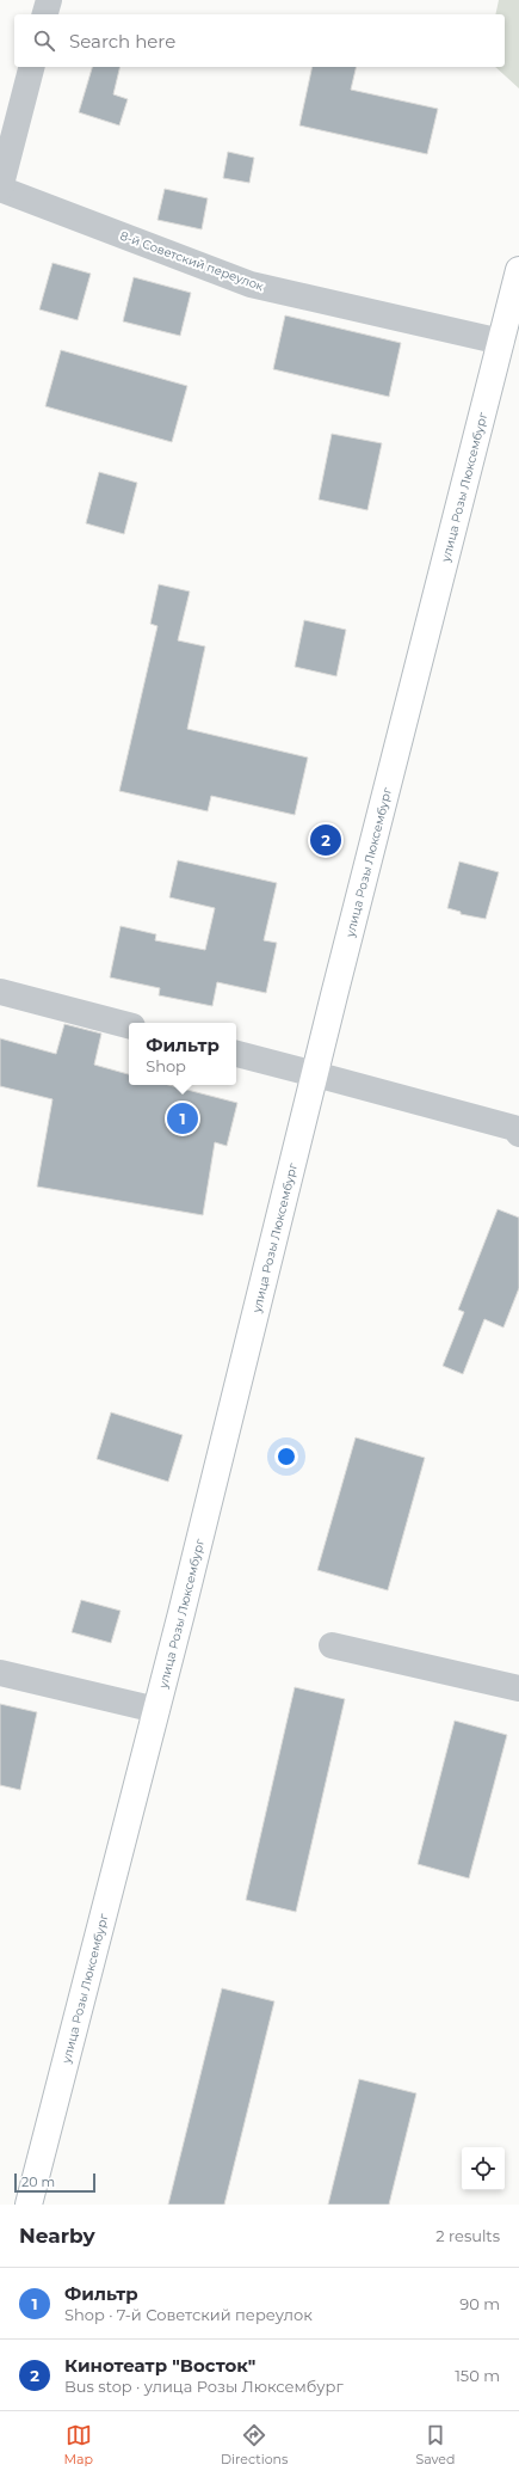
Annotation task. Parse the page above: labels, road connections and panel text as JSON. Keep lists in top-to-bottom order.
{
  "streets": {
    "main road": ["улица Розы Люксембург"],
    "street": ["8-й Советский переулок"]
  },
  "crossings": [
    ["8-й Советский переулок", "улица Розы Люксембург"]
  ],
  "scale_bar": "20 m",
  "page": {
    "search": "Search here",
    "pins": ["2", "1"],
    "popup": ["Фильтр", "Shop"],
    "scale": "20 m",
    "heading": ["Nearby", "2 results"],
    "list": [
      {
        "mark": "1",
        "name": "Фильтр",
        "note": "Shop · 7-й Советский переулок",
        "value": "90 m"
      },
      {
        "mark": "2",
        "name": "Кинотеатр \"Восток\"",
        "note": "Bus stop · улица Розы Люксембург",
        "value": "150 m"
      }
    ],
    "nav": ["Map", "Directions", "Saved"]
  }
}
